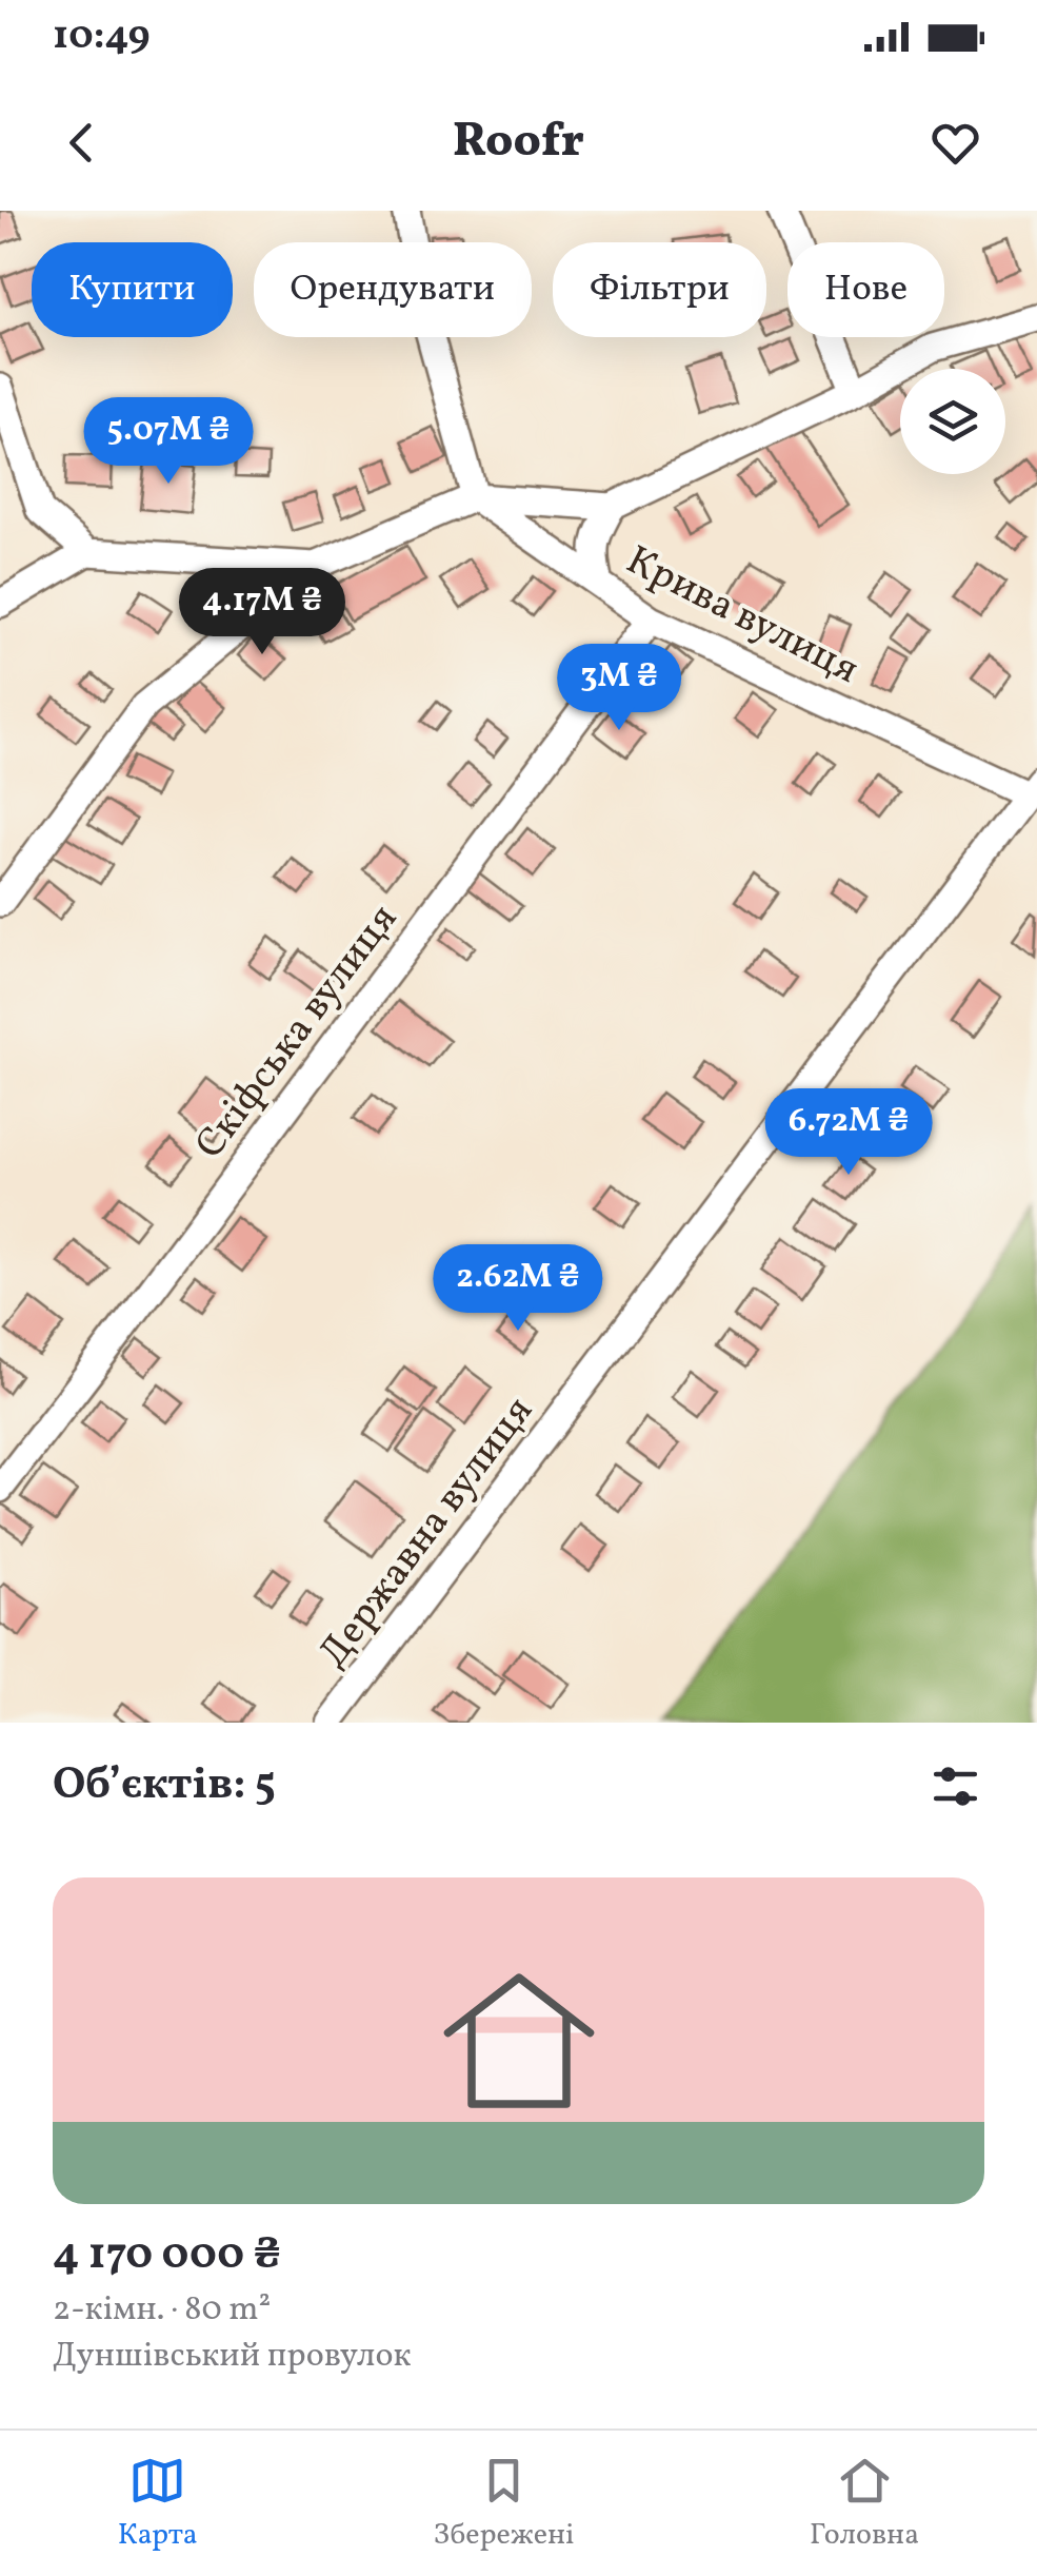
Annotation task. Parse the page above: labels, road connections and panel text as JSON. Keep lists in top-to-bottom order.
{
  "streets": {
    "street": ["Крива вулиця", "Скіфська вулиця", "Державна вулиця"]
  },
  "crossings": [
    ["Крива вулиця", "Скіфська вулиця"],
    ["Крива вулиця", "Державна вулиця"]
  ],
  "page": {
    "status": "10:49",
    "header": "Roofr",
    "chip": [
      "Купити",
      "Орендувати",
      "Фільтри",
      "Нове"
    ],
    "price": [
      "5.07M ₴",
      "4.17M ₴",
      "3M ₴",
      "6.72M ₴",
      "2.62M ₴"
    ],
    "heading": "Об’єктів: 5",
    "list": [
      {
        "name": "4 170 000 ₴",
        "note": "2-кімн. · 80 m² · Дуншівський провулок"
      }
    ],
    "tabs": ["Карта", "Збережені", "Головна"]
  }
}
